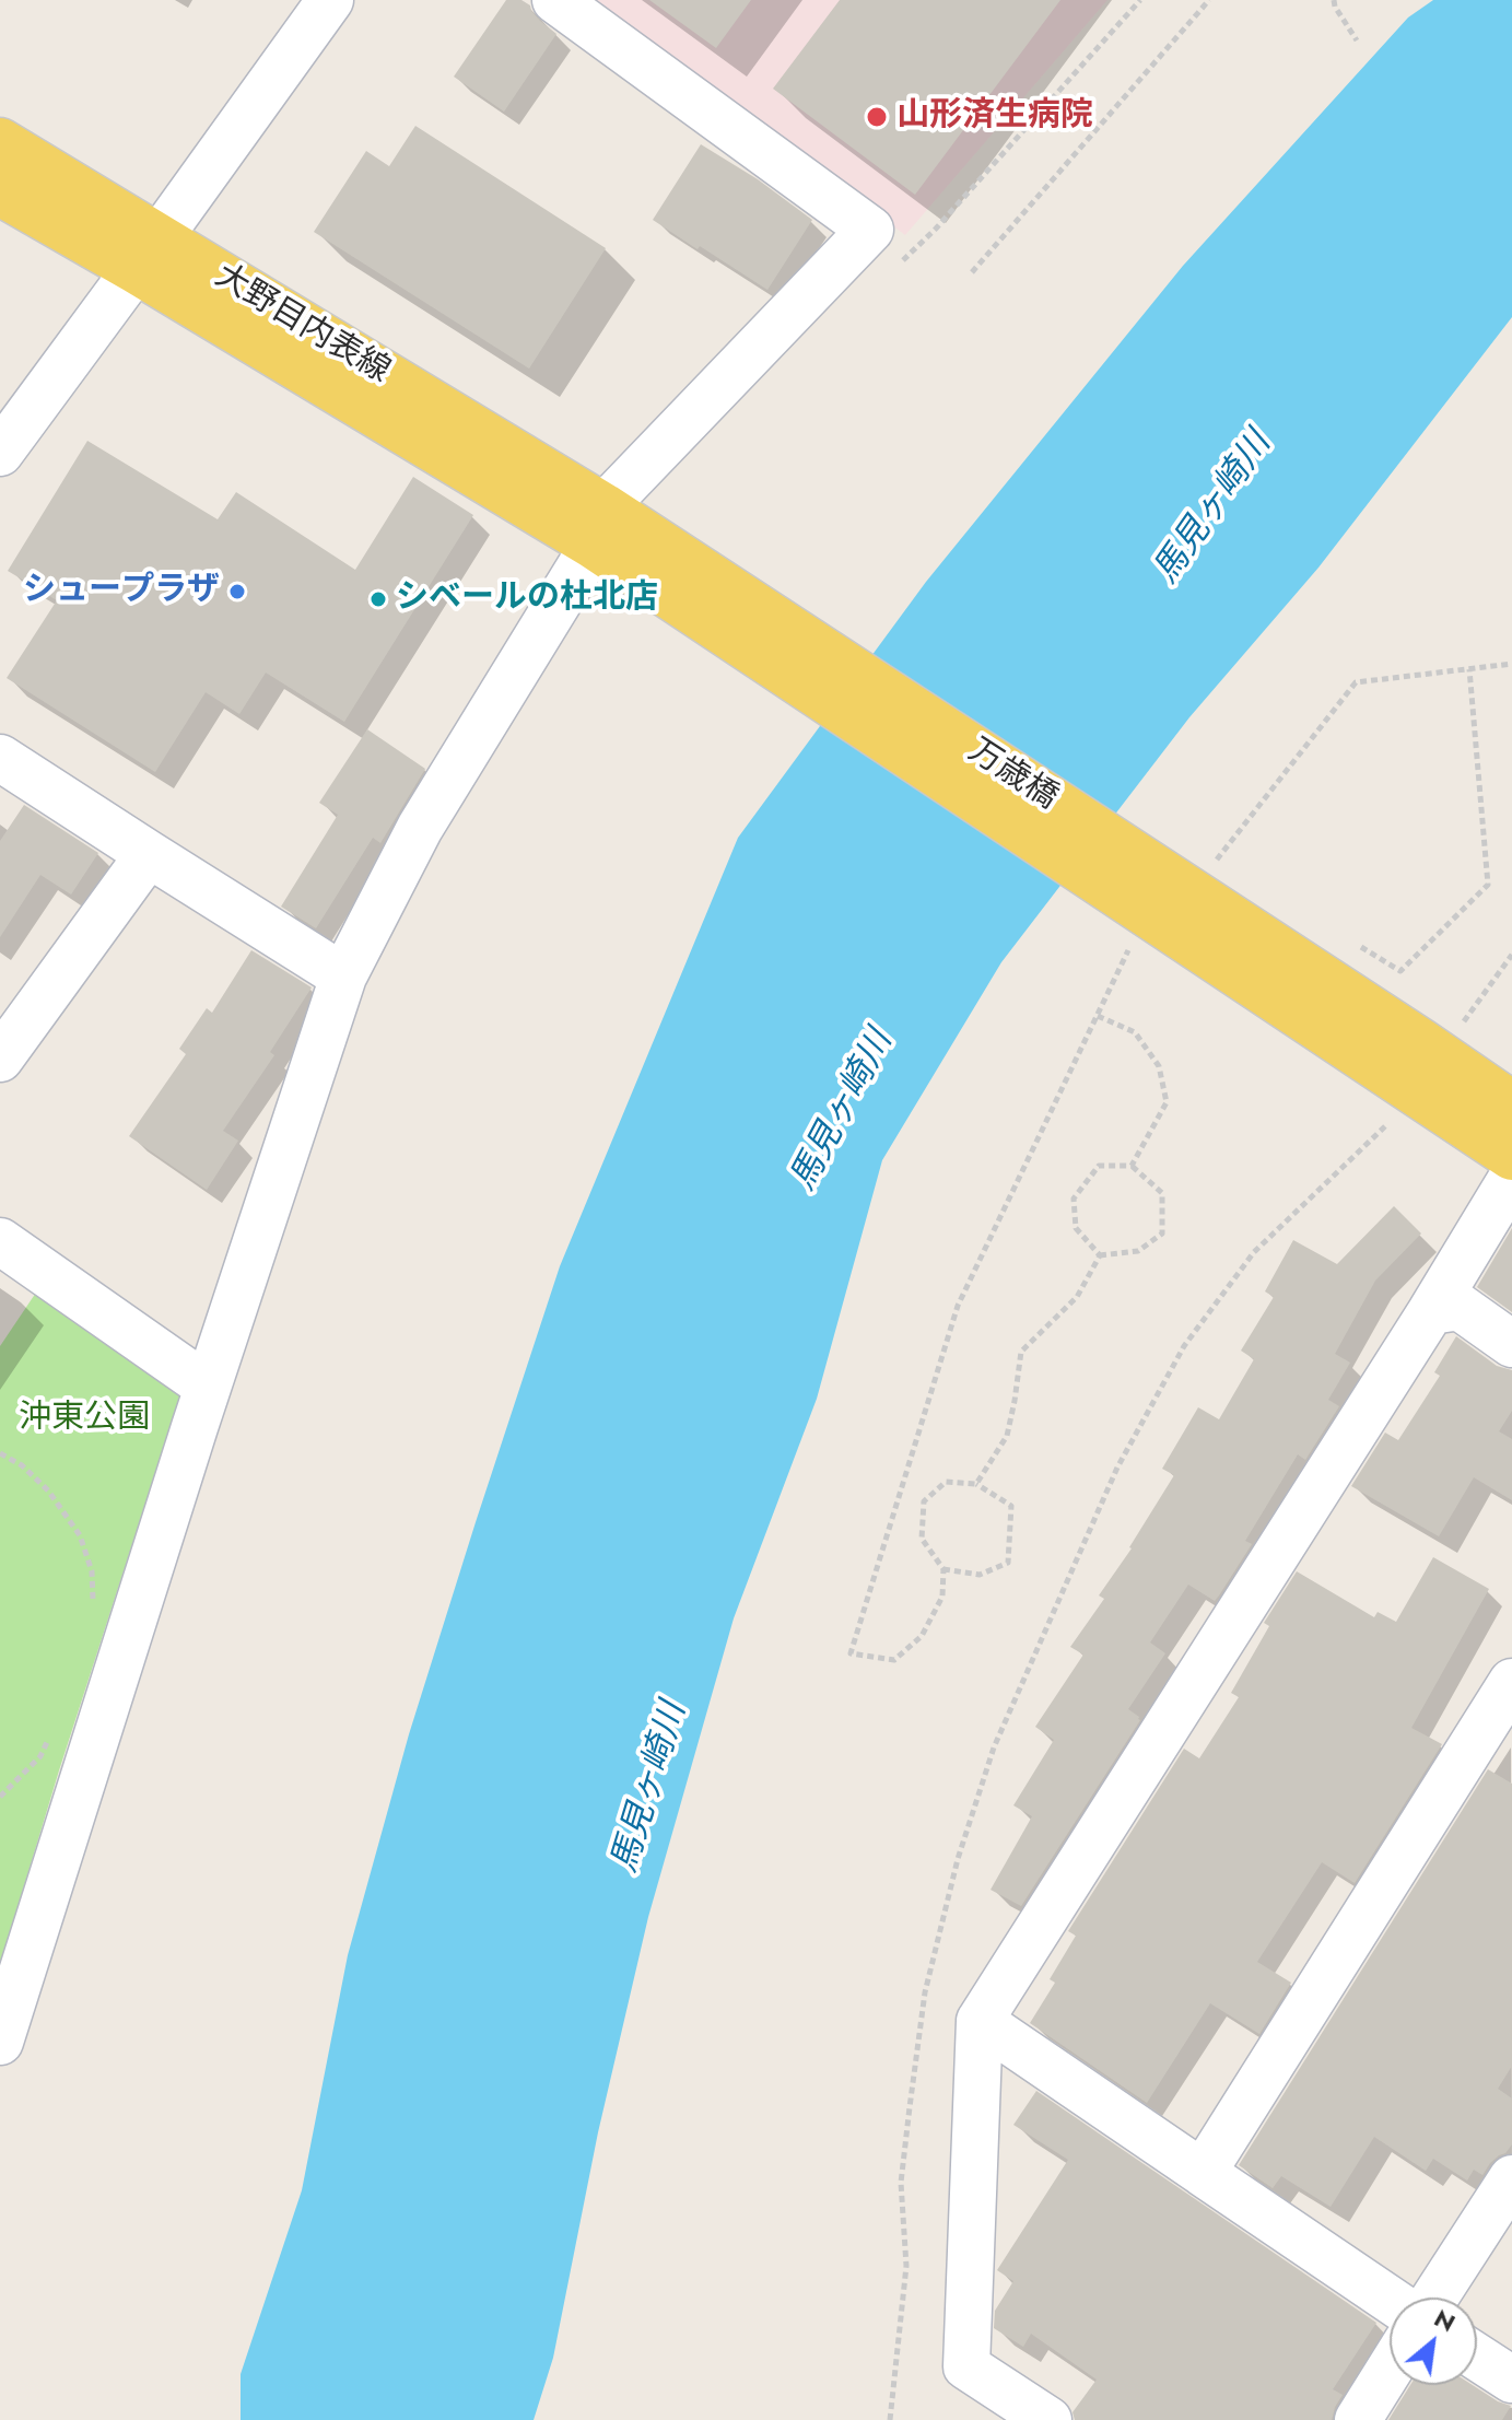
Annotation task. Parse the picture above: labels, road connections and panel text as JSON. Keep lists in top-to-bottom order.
{
  "streets": {
    "main road": ["大野目内表線", "万歳橋"]
  },
  "crossings": [
    ["大野目内表線", "万歳橋"]
  ],
  "water": ["馬見ヶ崎川"],
  "parks": ["沖東公園"],
  "places": ["山形済生病院", "シュープラザ", "シベールの杜北店"],
  "north": "top right"
}
